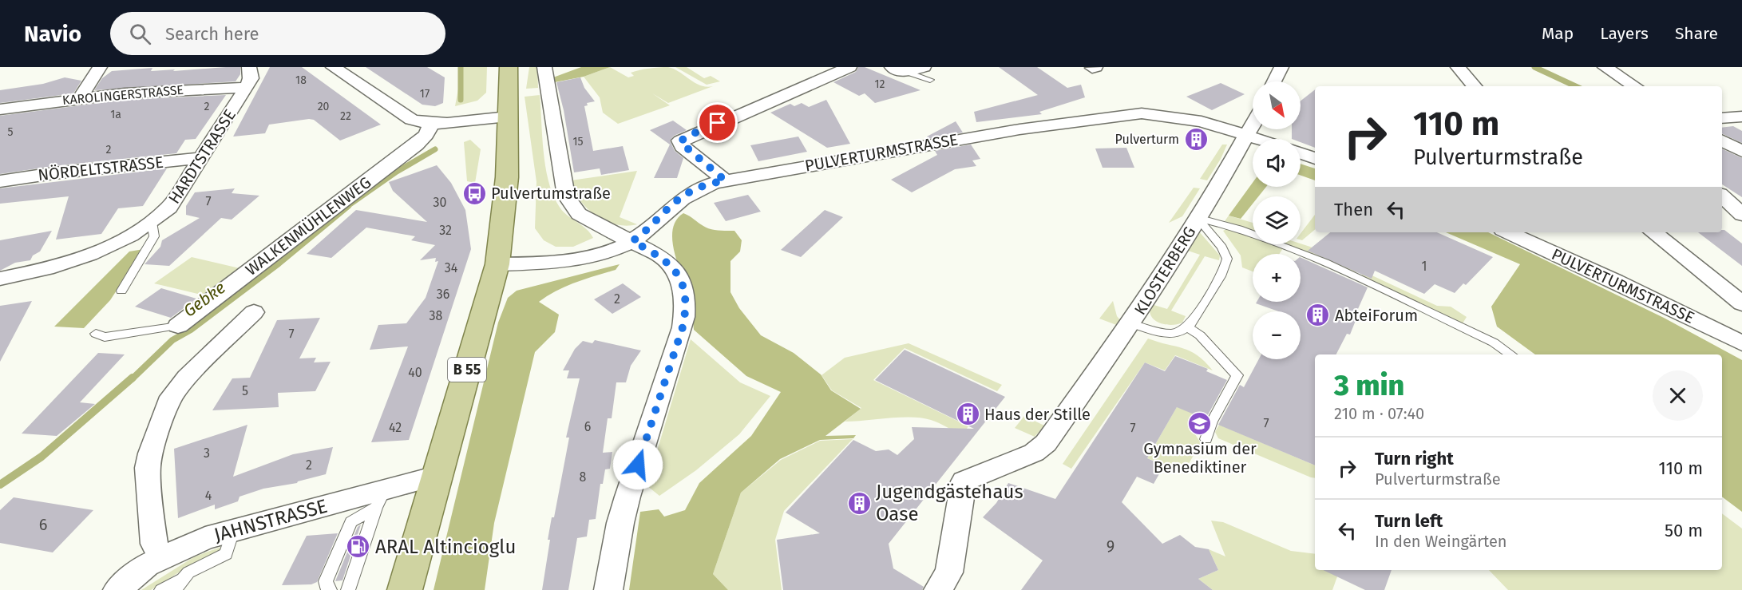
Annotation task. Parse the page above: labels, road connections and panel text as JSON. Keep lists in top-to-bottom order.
{
  "streets": {
    "main road": ["B 55"],
    "street": [
      "KAROLINGERSTRASSE",
      "PULVERTURMSTRASSE",
      "HARDTSTRASSE",
      "NÖRDELTSTRASSE",
      "WALKENMÜHLENWEG",
      "KLOSTERBERG",
      "JAHNSTRASSE"
    ]
  },
  "crossings": [
    ["KAROLINGERSTRASSE", "HARDTSTRASSE"],
    ["PULVERTURMSTRASSE", "KLOSTERBERG"],
    ["PULVERTURMSTRASSE", "B 55"],
    ["HARDTSTRASSE", "NÖRDELTSTRASSE"],
    ["B 55", "JAHNSTRASSE"]
  ],
  "water": ["Gebke"],
  "places": {
    "building": [
      "Pulverturm",
      "AbteiForum",
      "Haus der Stille",
      "Jugendgästehaus Oase"
    ],
    "bus stop": ["Pulvertumstraße"],
    "school or university": ["Gymnasium der Benediktiner"],
    "fuel station": ["ARAL Altincioglu"]
  },
  "house_numbers": [
    "18",
    "12",
    "17",
    "2",
    "20",
    "1a",
    "22",
    "5",
    "15",
    "2",
    "7",
    "30",
    "32",
    "1",
    "34",
    "36",
    "2",
    "38",
    "7",
    "40",
    "5",
    "7",
    "6",
    "42",
    "7",
    "3",
    "2",
    "8",
    "4",
    "6",
    "9"
  ],
  "north": "bottom right",
  "page": {
    "header": "Navio",
    "search": "Search here",
    "nav": ["Map", "Layers", "Share"],
    "map_buttons": ["+", "−"],
    "turn": ["110 m", "Pulverturmstraße"],
    "then": "Then",
    "heading": ["3 min", "210 m · 07:40"],
    "list": [
      {
        "name": "Turn right",
        "note": "Pulverturmstraße",
        "value": "110 m"
      },
      {
        "name": "Turn left",
        "note": "In den Weingärten",
        "value": "50 m"
      }
    ]
  }
}
